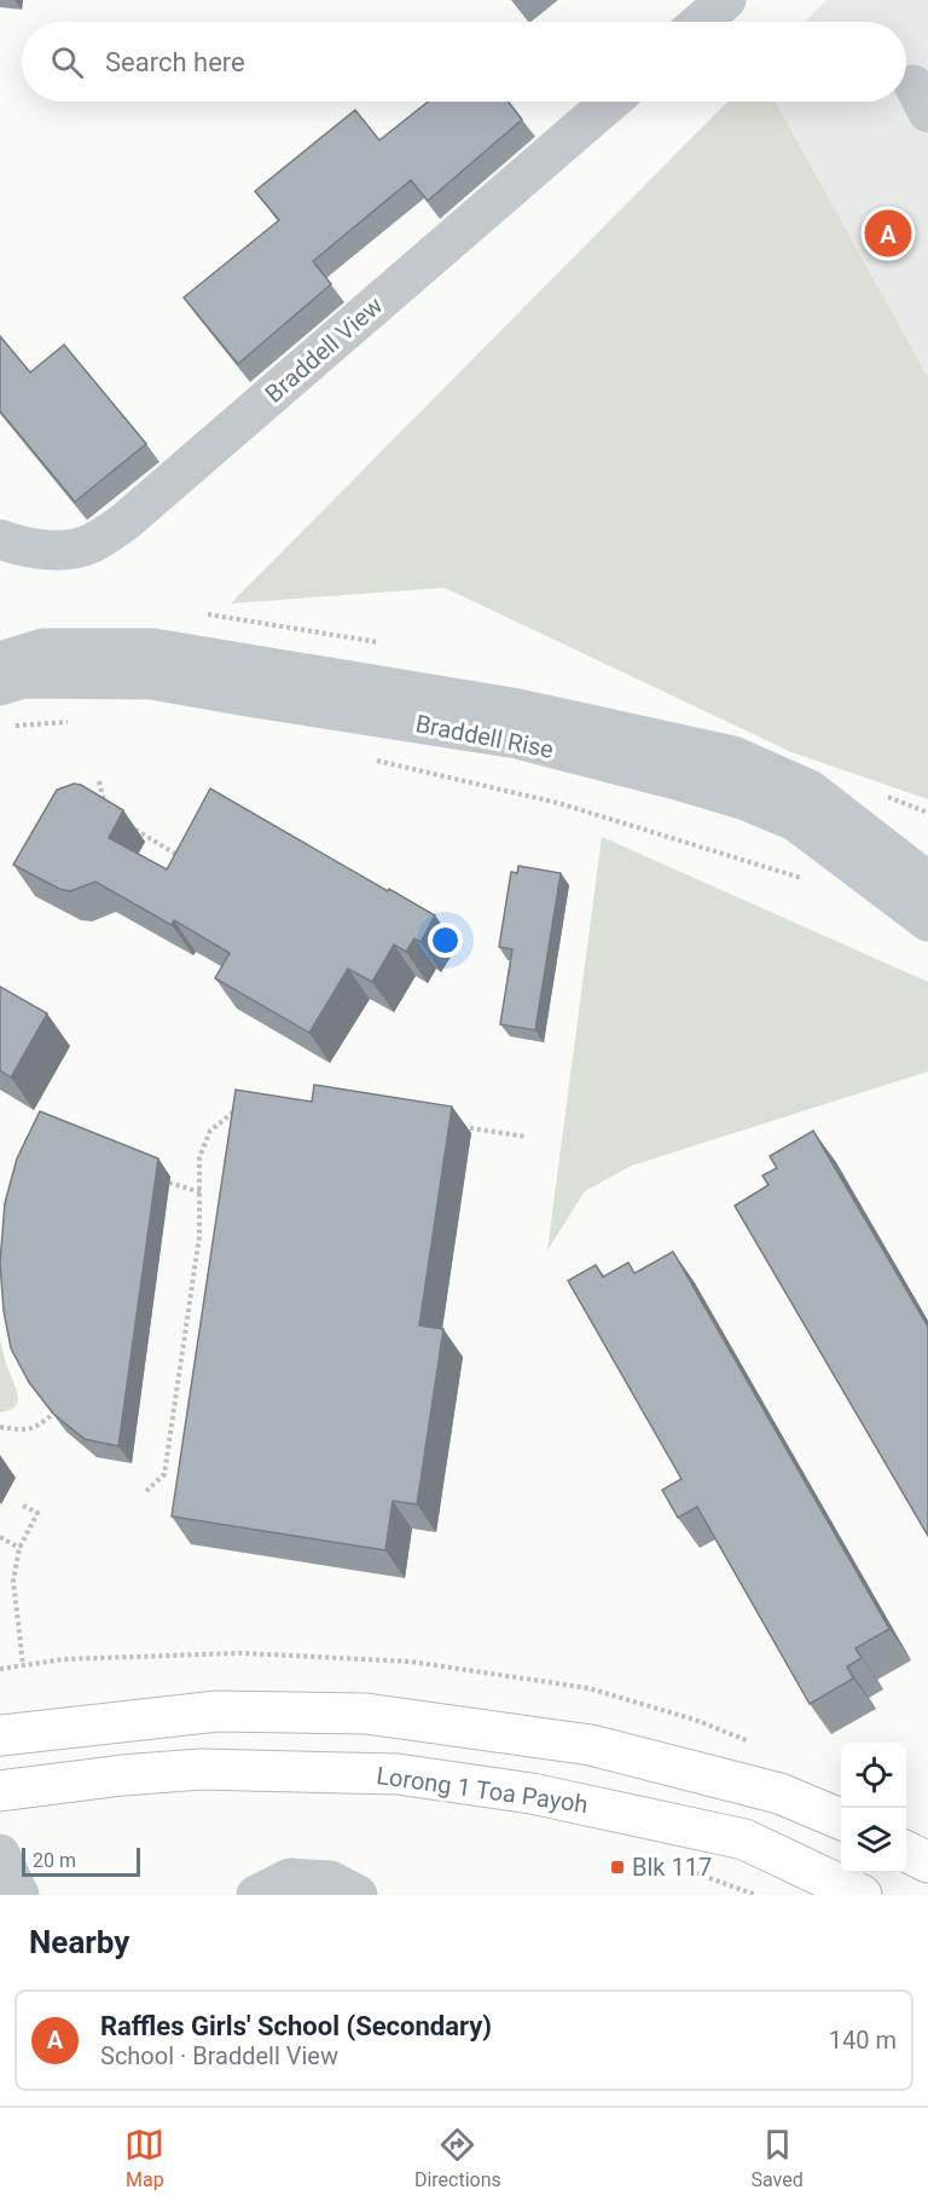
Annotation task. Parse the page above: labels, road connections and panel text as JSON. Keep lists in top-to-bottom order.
{
  "streets": {
    "main road": ["Lorong 1 Toa Payoh"],
    "street": ["Braddell View", "Braddell Rise"]
  },
  "places": {
    "transit": ["Blk 117"]
  },
  "scale_bar": "20 m",
  "page": {
    "search": "Search here",
    "pins": "A",
    "scale": "20 m",
    "heading": "Nearby",
    "list": [
      {
        "mark": "A",
        "name": "Raffles Girls' School (Secondary)",
        "note": "School · Braddell View",
        "value": "140 m"
      }
    ],
    "nav": ["Map", "Directions", "Saved"]
  }
}
